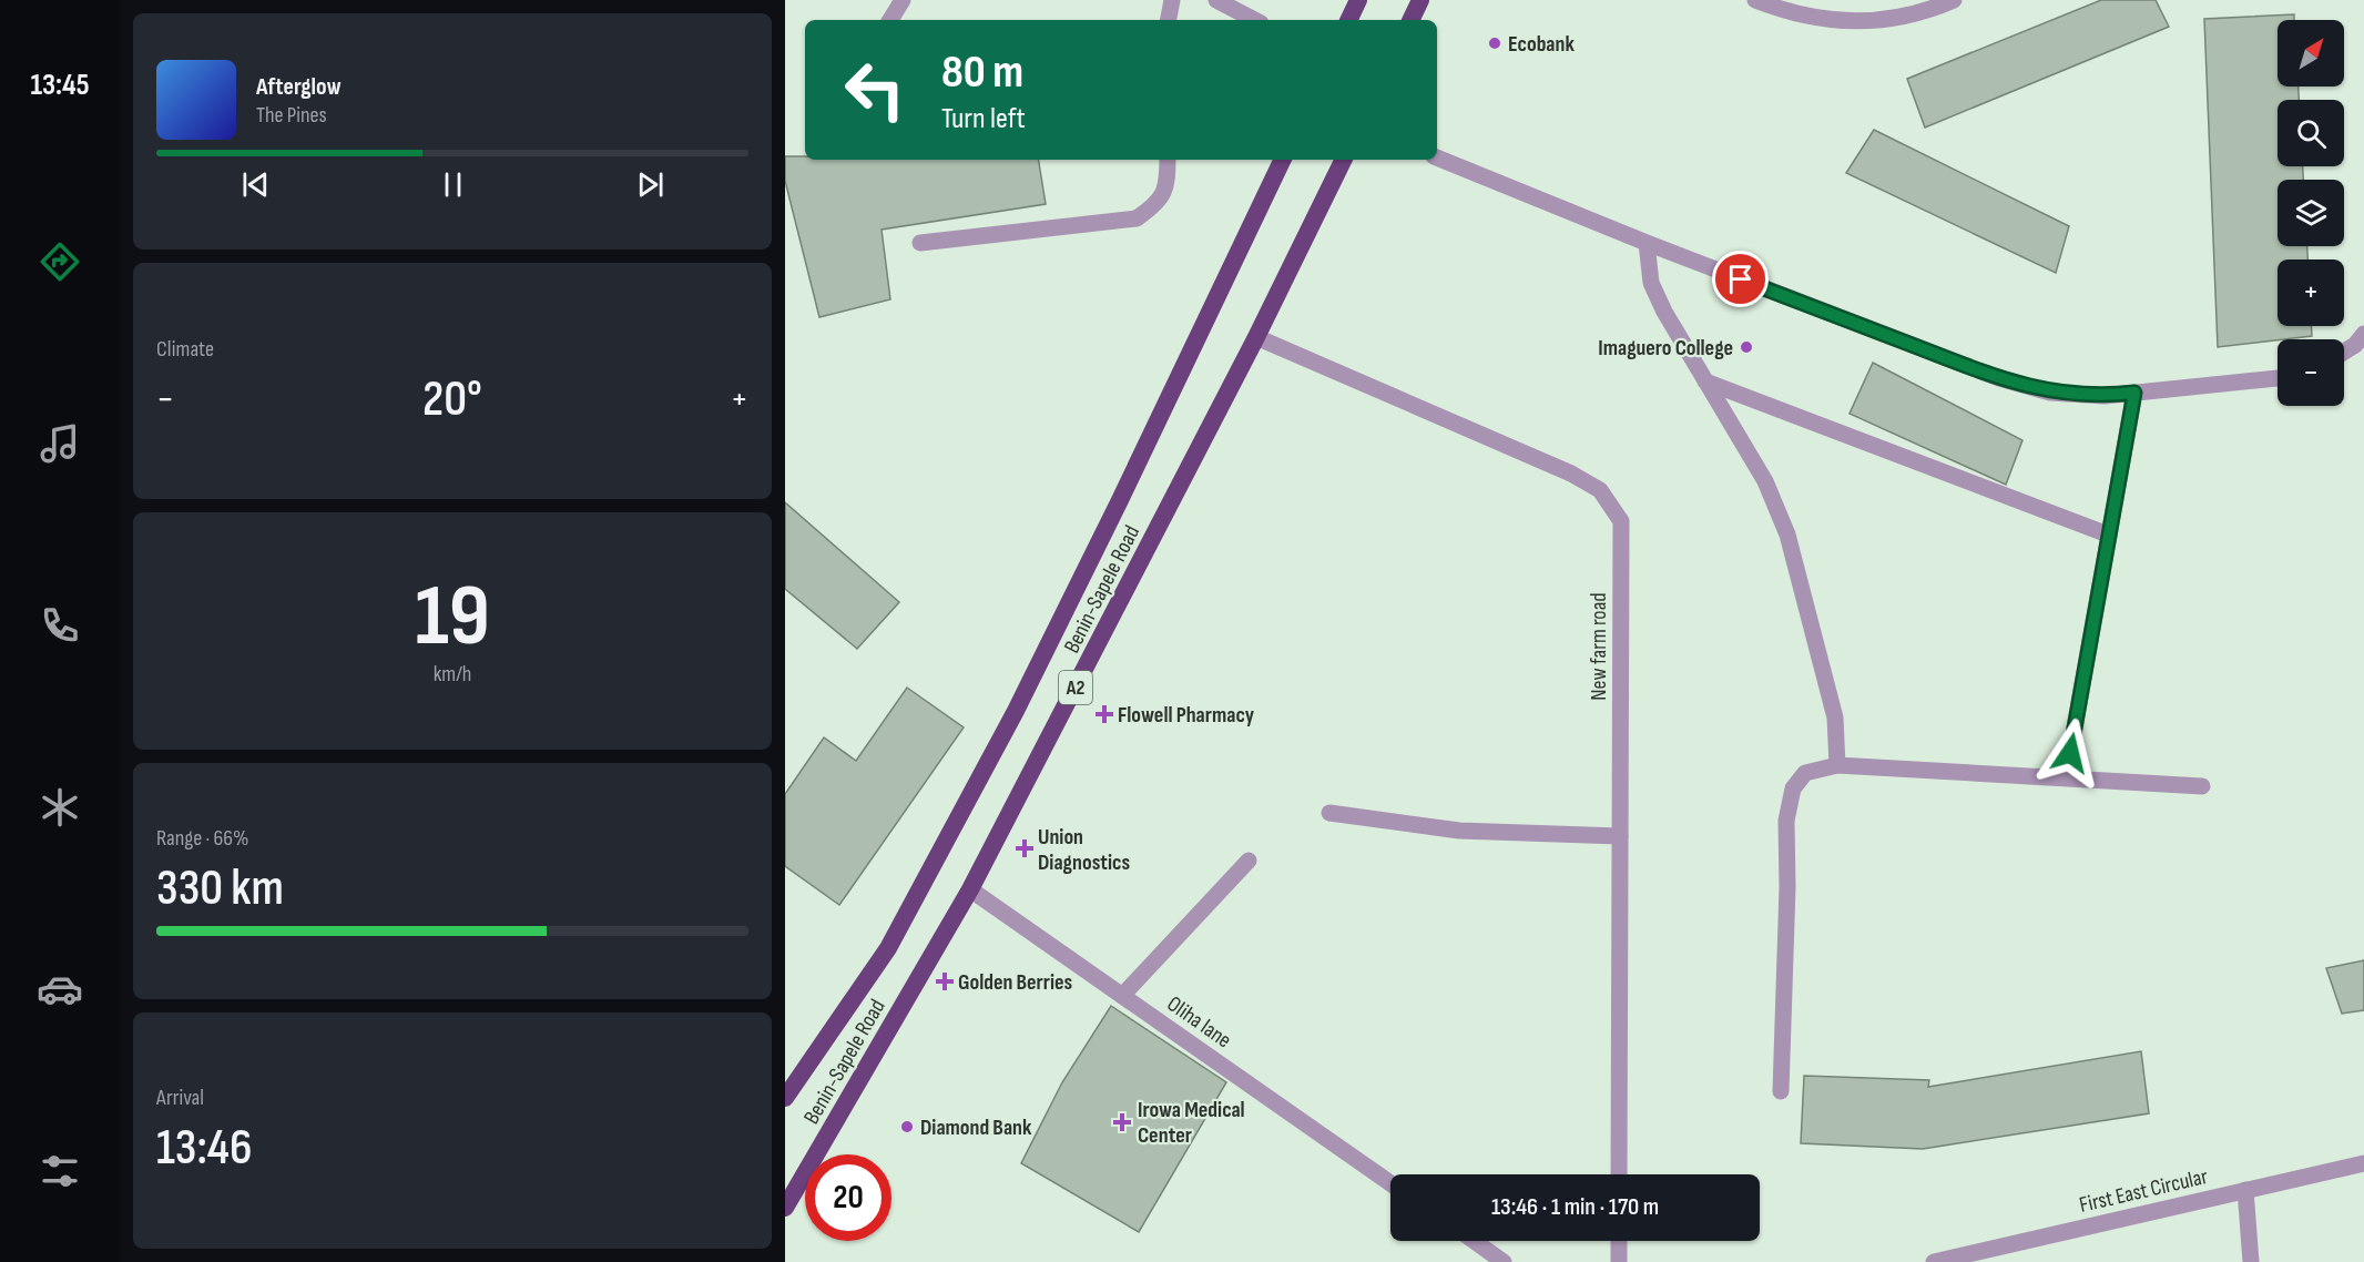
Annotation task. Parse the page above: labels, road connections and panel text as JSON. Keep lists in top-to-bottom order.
{
  "streets": {
    "highway": ["Benin-Sapele Road", "A2"],
    "street": ["New farm road", "Oliha lane", "First East Circular"]
  },
  "crossings": [
    ["Benin-Sapele Road", "New farm road"],
    ["Benin-Sapele Road", "Oliha lane"]
  ],
  "places": {
    "other": ["Ecobank", "Imaguero College", "Diamond Bank"],
    "health": [
      "Flowell Pharmacy",
      "Union Diagnostics",
      "Golden Berries",
      "Irowa Medical Center"
    ]
  },
  "north": "top right",
  "page": {
    "tabs": "13:45",
    "map_buttons": ["+", "−"],
    "turn": ["80 m", "Turn left"],
    "song": ["Afterglow", "The Pines"],
    "tile": [
      "Climate",
      ["19", "km/h"],
      ["Range · 66%", "330 km"],
      ["Arrival", "13:46"]
    ],
    "heat": ["−", "20°", "+"],
    "limit": "20",
    "trip": "13:46 · 1 min · 170 m"
  }
}
